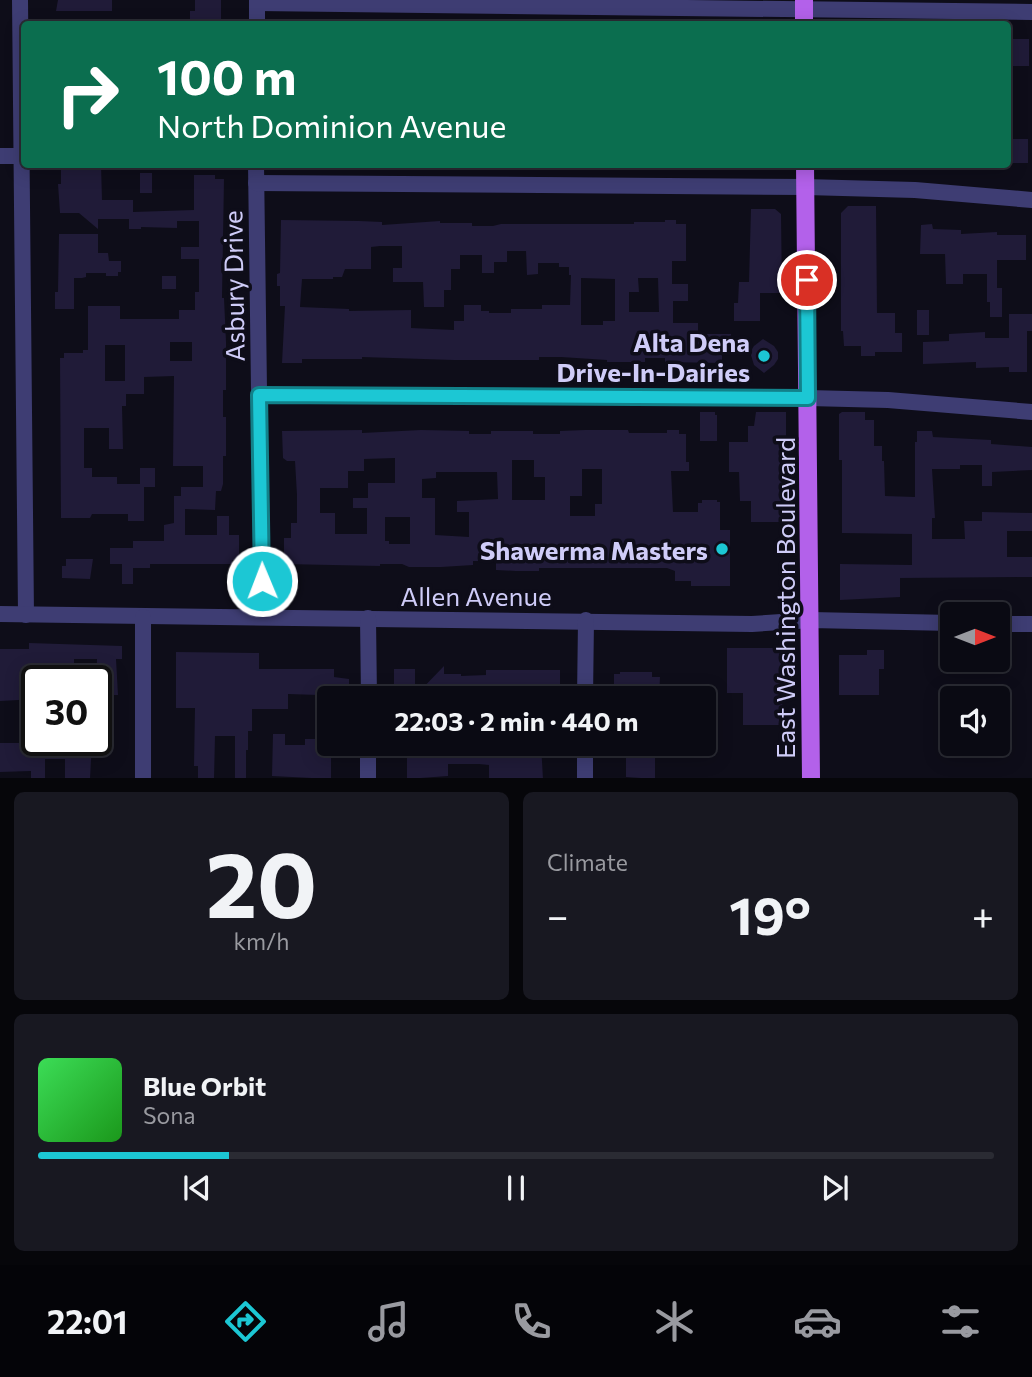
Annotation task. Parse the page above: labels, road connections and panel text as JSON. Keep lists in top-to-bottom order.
{
  "streets": {
    "main road": ["East Washington Boulevard"],
    "street": ["Asbury Drive", "Allen Avenue"]
  },
  "crossings": [
    ["Asbury Drive", "Allen Avenue"],
    ["Allen Avenue", "East Washington Boulevard"]
  ],
  "places": ["Alta Dena Drive-In-Dairies", "Shawerma Masters"],
  "north": "right",
  "page": {
    "turn": ["100 m", "North Dominion Avenue"],
    "limit": "30",
    "trip": "22:03 · 2 min · 440 m",
    "tile": [
      ["20", "km/h"],
      "Climate"
    ],
    "heat": ["−", "19°", "+"],
    "song": ["Blue Orbit", "Sona"],
    "tabs": "22:01"
  }
}
